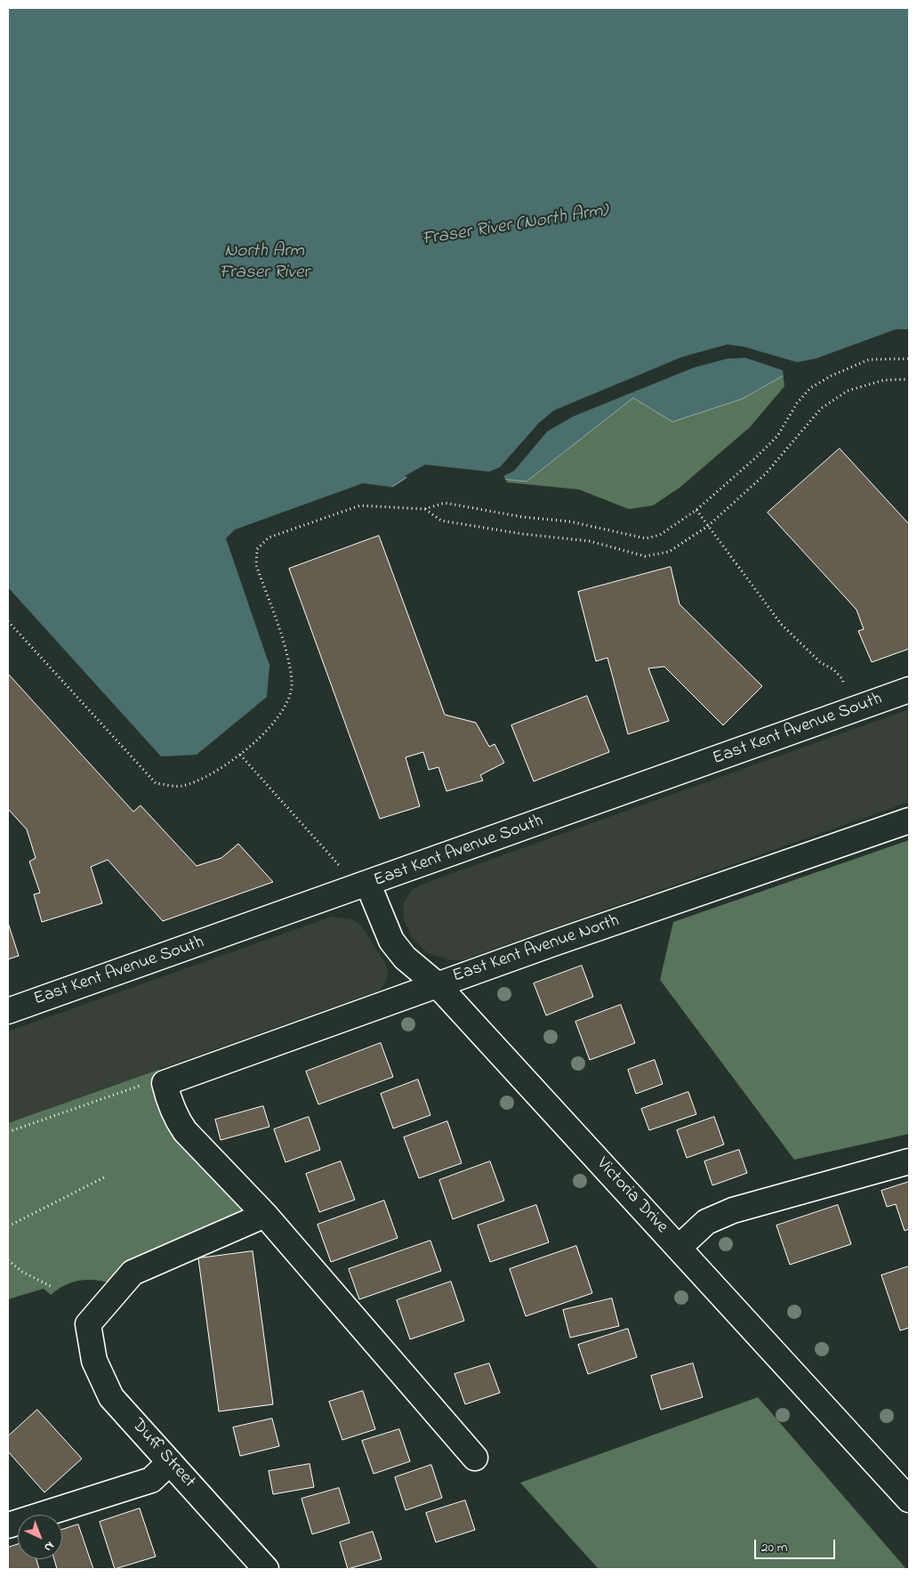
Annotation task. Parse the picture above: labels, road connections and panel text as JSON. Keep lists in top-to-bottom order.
{
  "streets": {
    "street": [
      "East Kent Avenue South",
      "East Kent Avenue North",
      "Victoria Drive",
      "Duff Street"
    ]
  },
  "crossings": [
    ["East Kent Avenue South", "Victoria Drive"],
    ["East Kent Avenue North", "Victoria Drive"],
    ["East Kent Avenue North", "Duff Street"]
  ],
  "water": ["Fraser River (North Arm)", "North Arm Fraser River"],
  "scale_bar": "20 m",
  "north": "bottom right"
}
